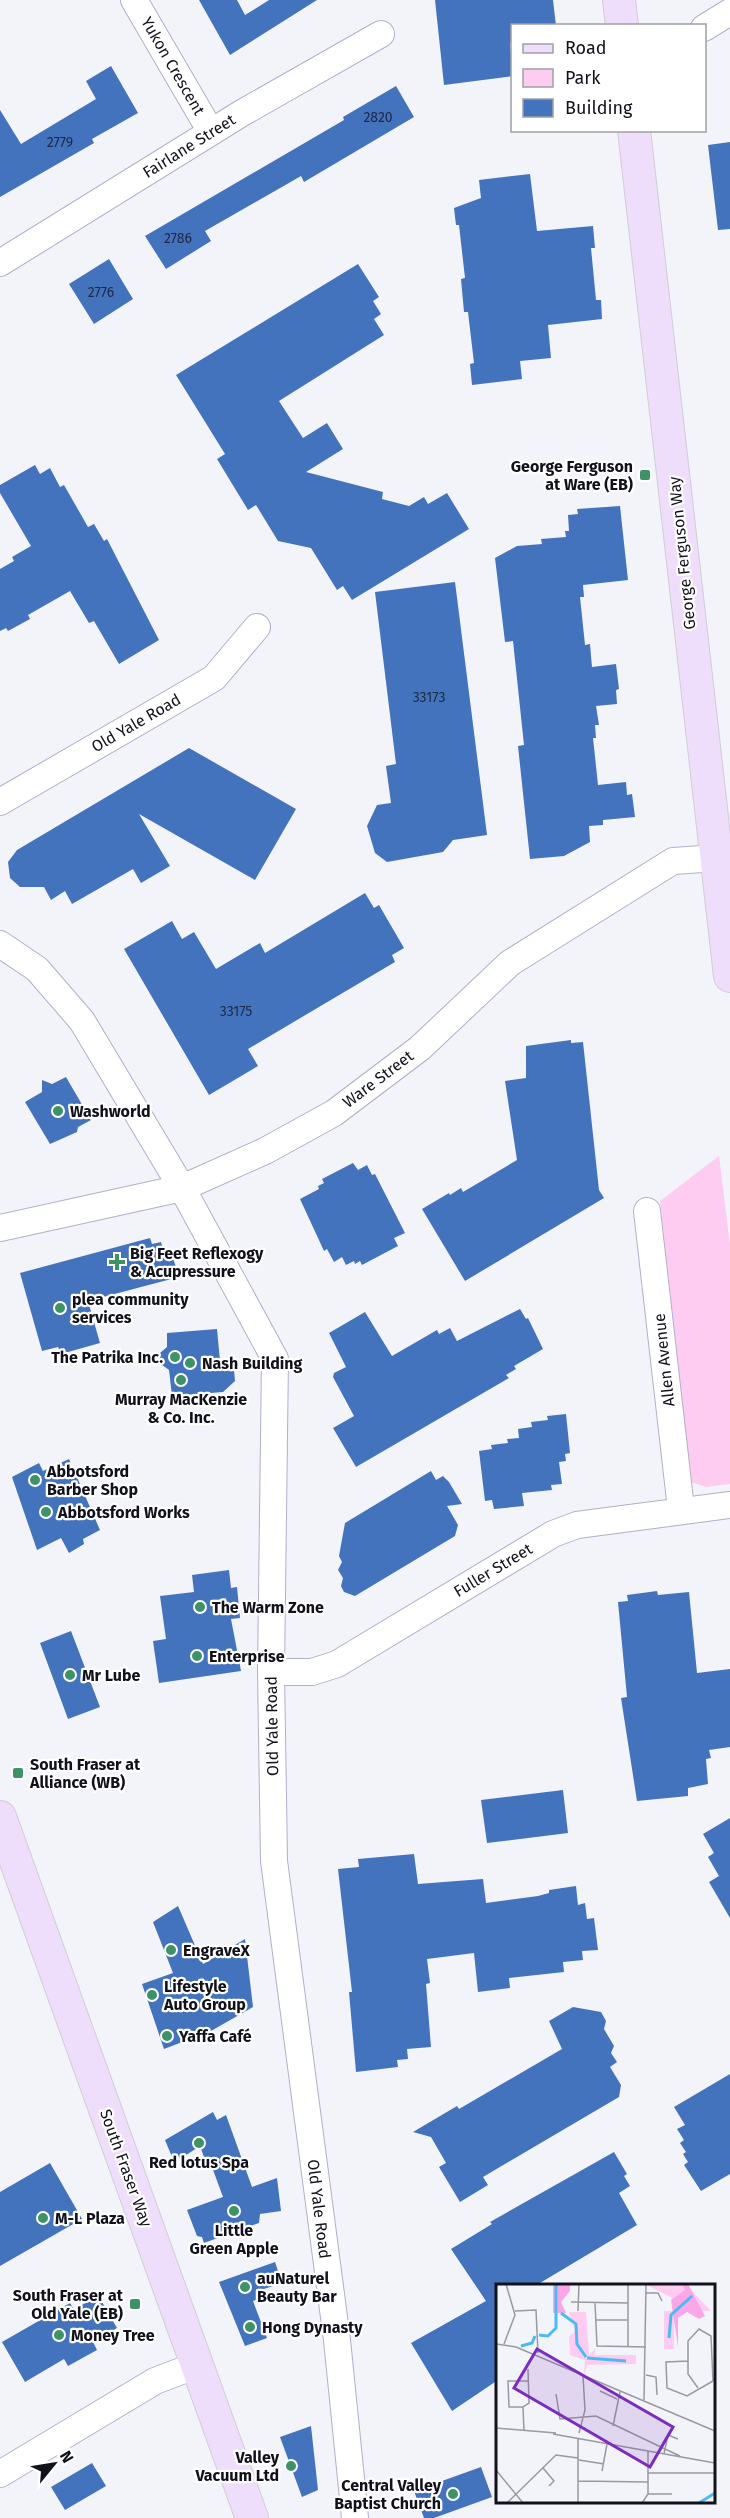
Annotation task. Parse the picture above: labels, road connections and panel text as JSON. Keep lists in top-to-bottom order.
{
  "streets": {
    "main road": ["George Ferguson Way", "South Fraser Way"],
    "street": [
      "Yukon Crescent",
      "Fairlane Street",
      "Old Yale Road",
      "Ware Street",
      "Allen Avenue",
      "Fuller Street"
    ]
  },
  "crossings": [
    ["Yukon Crescent", "Fairlane Street"],
    ["George Ferguson Way", "Ware Street"],
    ["Old Yale Road", "Ware Street"],
    ["Old Yale Road", "Fuller Street"],
    ["Allen Avenue", "Fuller Street"]
  ],
  "places": {
    "transit": ["George Ferguson at Ware (EB)", "South Fraser at Alliance (WB)", "South Fraser at Old Yale (EB)"],
    "other": [
      "Washworld",
      "plea community services",
      "The Patrika Inc.",
      "Nash Building",
      "Murray MacKenzie & Co. Inc.",
      "Abbotsford Barber Shop",
      "Abbotsford Works",
      "The Warm Zone",
      "Enterprise",
      "Mr Lube",
      "EngraveX",
      "Lifestyle Auto Group",
      "Yaffa Café",
      "Red lotus Spa",
      "Little Green Apple",
      "M-L Plaza",
      "auNaturel Beauty Bar",
      "Hong Dynasty",
      "Money Tree",
      "Valley Vacuum Ltd",
      "Central Valley Baptist Church"
    ],
    "health": ["Big Feet Reflexogy & Acupressure"]
  },
  "house_numbers": [
    "2820",
    "2779",
    "2786",
    "2776",
    "33173",
    "33175"
  ],
  "legend": ["Road", "Park", "Building"],
  "north": "top right"
}
